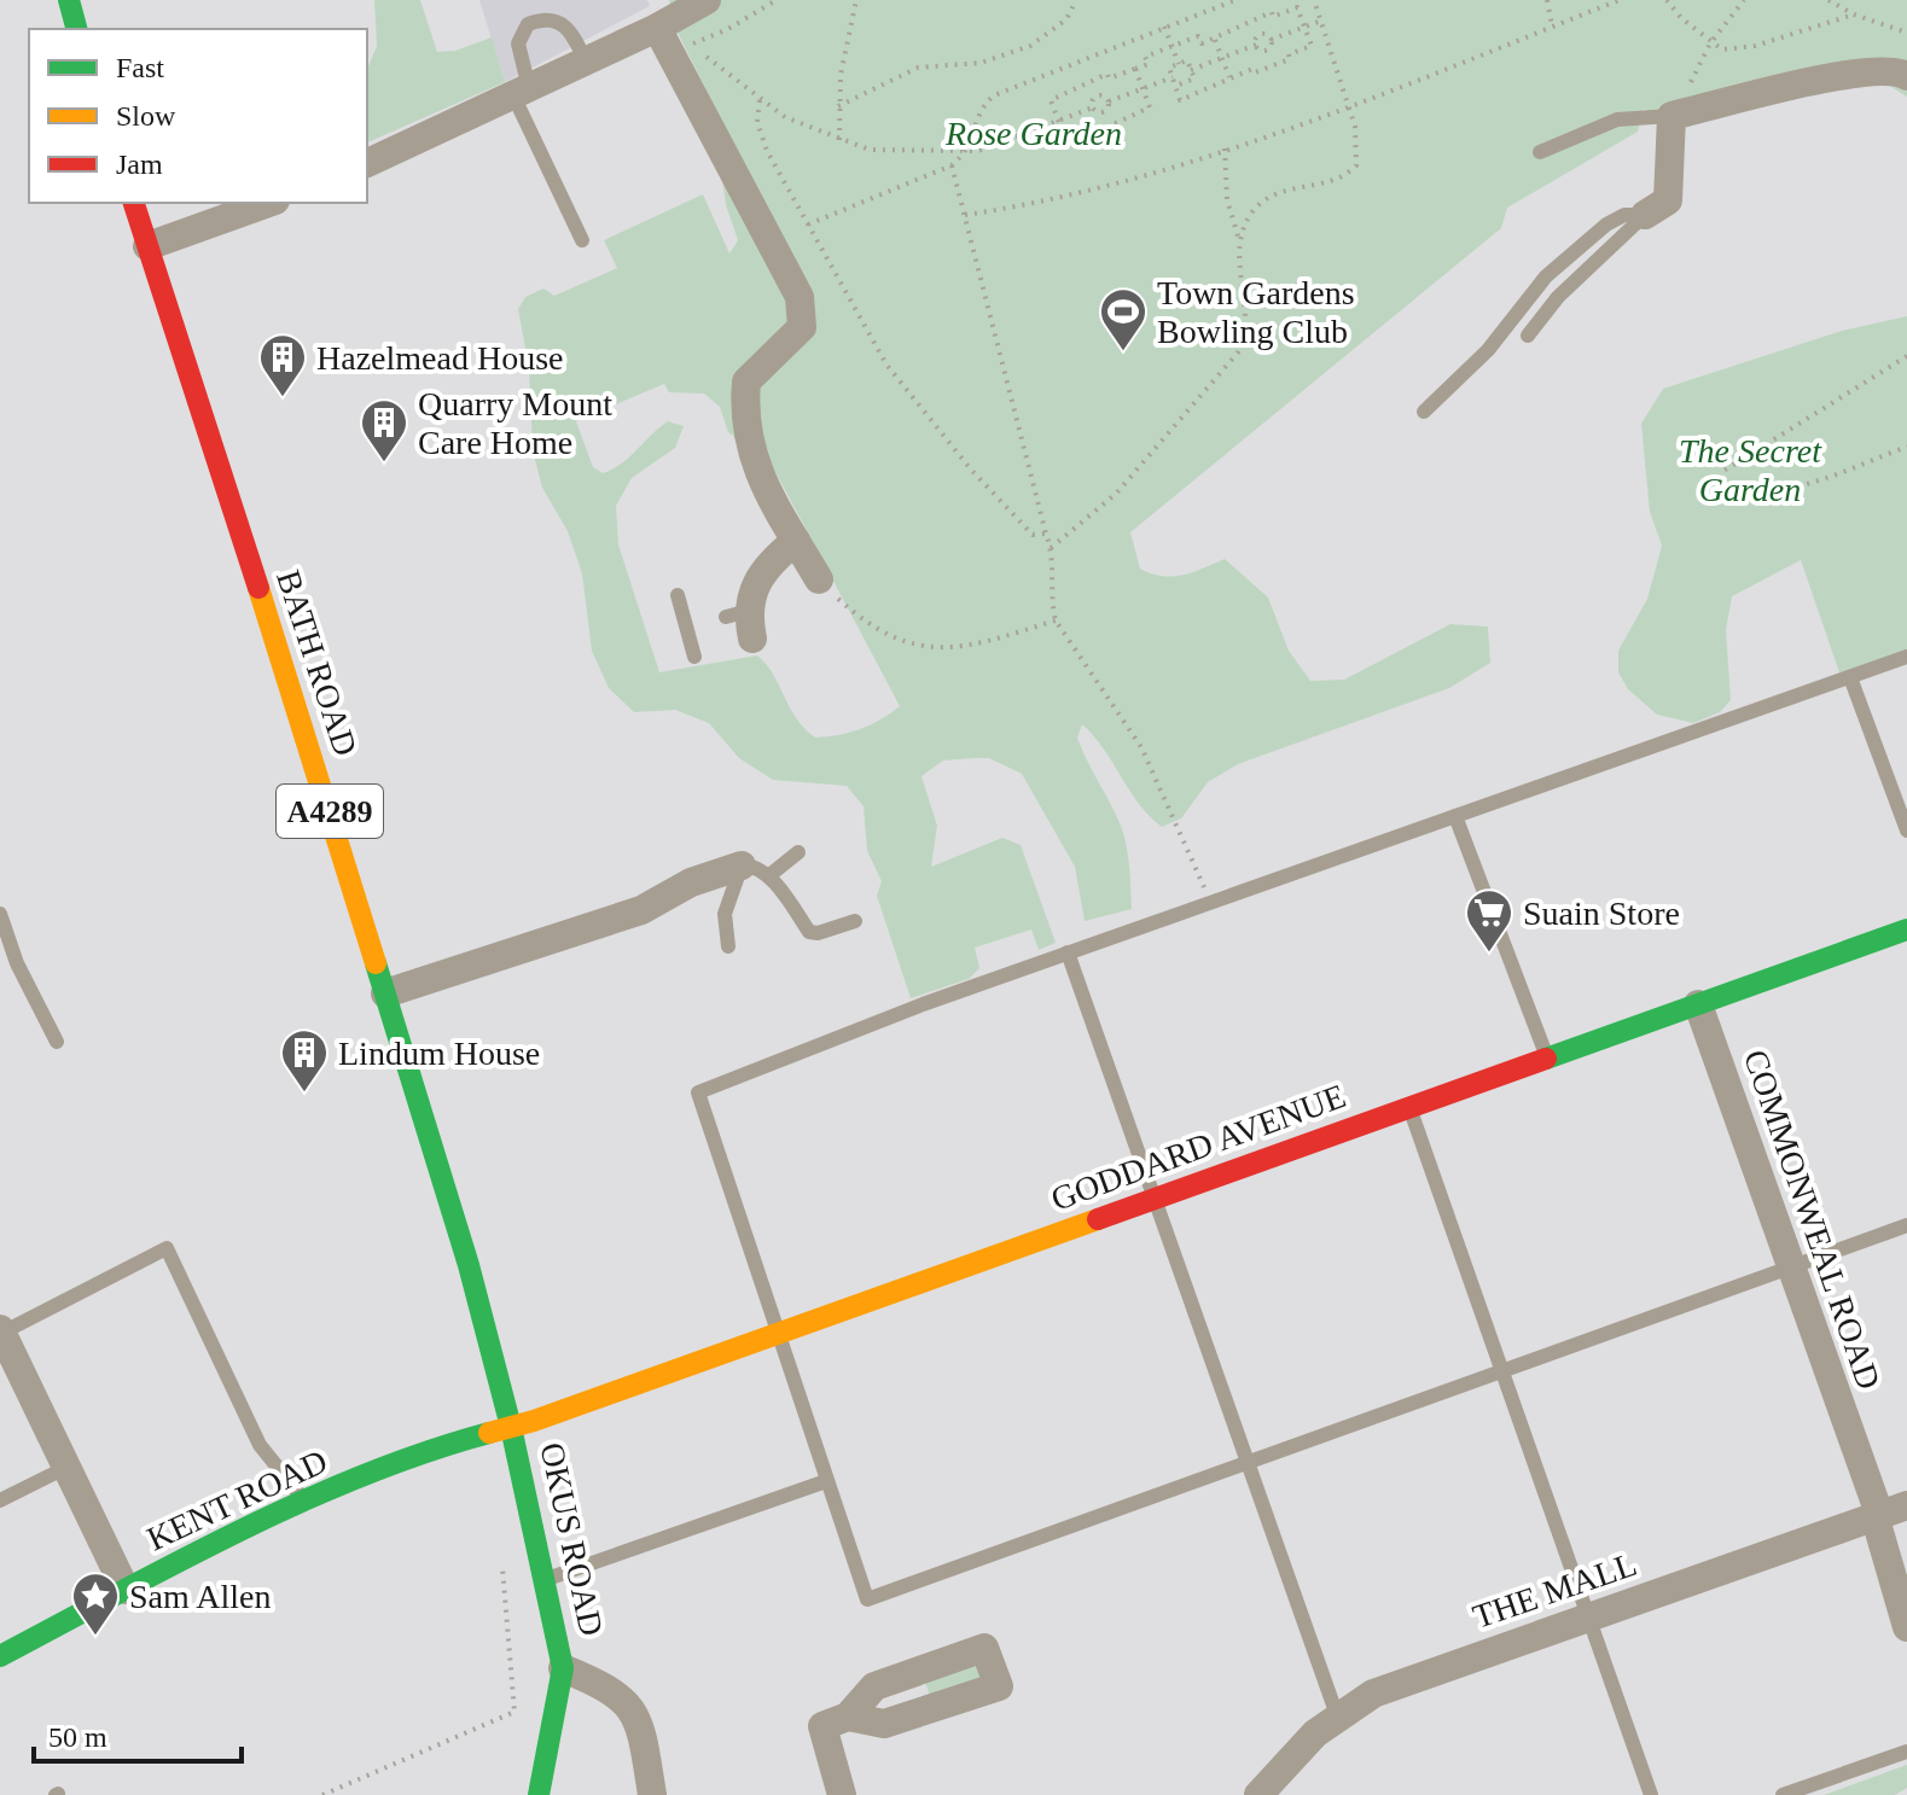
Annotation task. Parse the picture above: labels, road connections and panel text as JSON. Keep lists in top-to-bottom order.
{
  "streets": {
    "street": [
      "BATH ROAD",
      "A4289",
      "GODDARD AVENUE",
      "COMMONWEAL ROAD",
      "KENT ROAD",
      "OKUS ROAD",
      "THE MALL"
    ]
  },
  "crossings": [
    ["BATH ROAD", "GODDARD AVENUE"],
    ["BATH ROAD", "KENT ROAD"],
    ["BATH ROAD", "OKUS ROAD"],
    ["A4289", "OKUS ROAD"],
    ["GODDARD AVENUE", "COMMONWEAL ROAD"],
    ["GODDARD AVENUE", "KENT ROAD"],
    ["GODDARD AVENUE", "OKUS ROAD"],
    ["COMMONWEAL ROAD", "THE MALL"],
    ["KENT ROAD", "OKUS ROAD"]
  ],
  "parks": ["Rose Garden", "The Secret Garden"],
  "places": {
    "sports": ["Town Gardens Bowling Club"],
    "building": ["Hazelmead House", "Quarry Mount Care Home", "Lindum House"],
    "supermarket": ["Suain Store"],
    "place": ["Sam Allen"]
  },
  "legend": ["Fast", "Slow", "Jam"],
  "scale_bar": "50 m"
}
